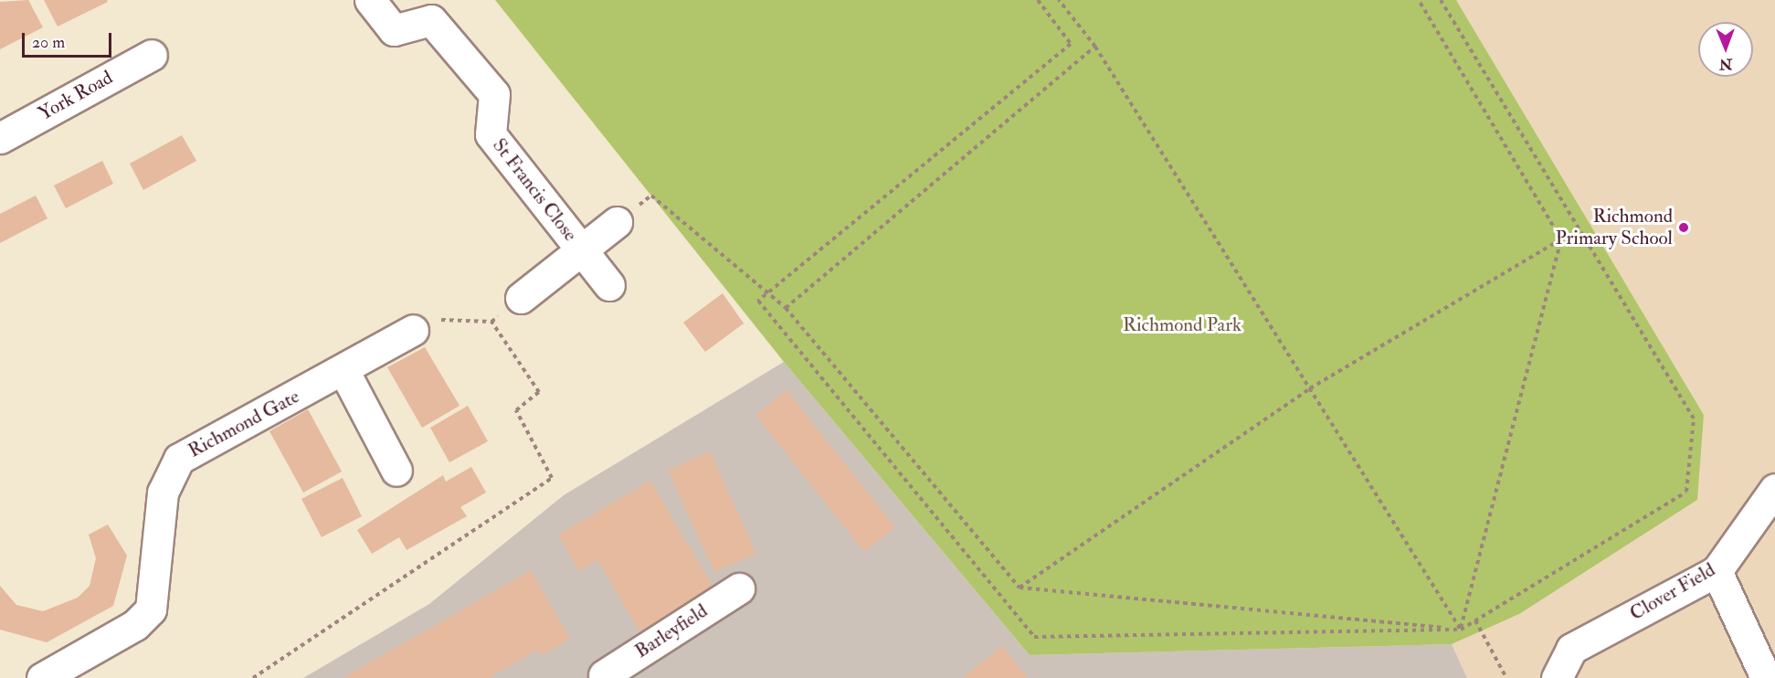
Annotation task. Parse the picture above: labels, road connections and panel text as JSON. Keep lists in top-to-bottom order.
{
  "streets": {
    "street": [
      "York Road",
      "St Francis Close",
      "Richmond Gate",
      "Clover Field",
      "Barleyfield"
    ]
  },
  "parks": ["Richmond Park"],
  "places": ["Richmond Primary School"],
  "scale_bar": "20 m",
  "north": "bottom"
}
